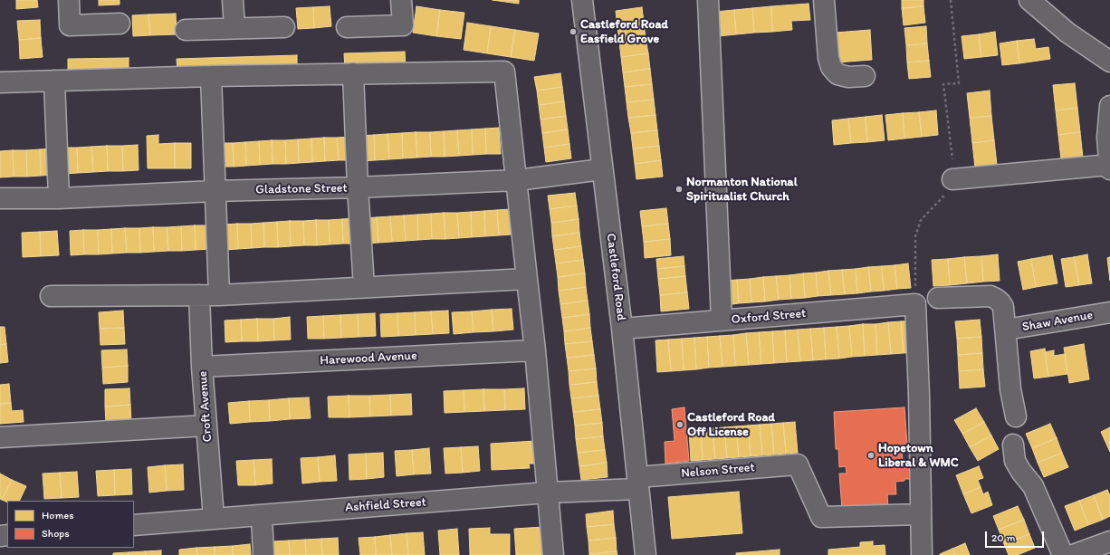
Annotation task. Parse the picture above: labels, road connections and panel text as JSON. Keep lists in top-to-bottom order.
{
  "streets": {
    "street": [
      "Gladstone Street",
      "Castleford Road",
      "Oxford Street",
      "Shaw Avenue",
      "Harewood Avenue",
      "Croft Avenue",
      "Nelson Street",
      "Ashfield Street"
    ]
  },
  "crossings": [
    ["Gladstone Street", "Castleford Road"],
    ["Castleford Road", "Oxford Street"],
    ["Castleford Road", "Nelson Street"],
    ["Castleford Road", "Ashfield Street"],
    ["Harewood Avenue", "Croft Avenue"],
    ["Croft Avenue", "Ashfield Street"],
    ["Nelson Street", "Ashfield Street"]
  ],
  "places": [
    "Castleford Road Easfield Grove",
    "Normanton National Spiritualist Church",
    "Castleford Road Off License",
    "Hopetown Liberal & WMC"
  ],
  "legend": ["Homes", "Shops"],
  "scale_bar": "20 m"
}
